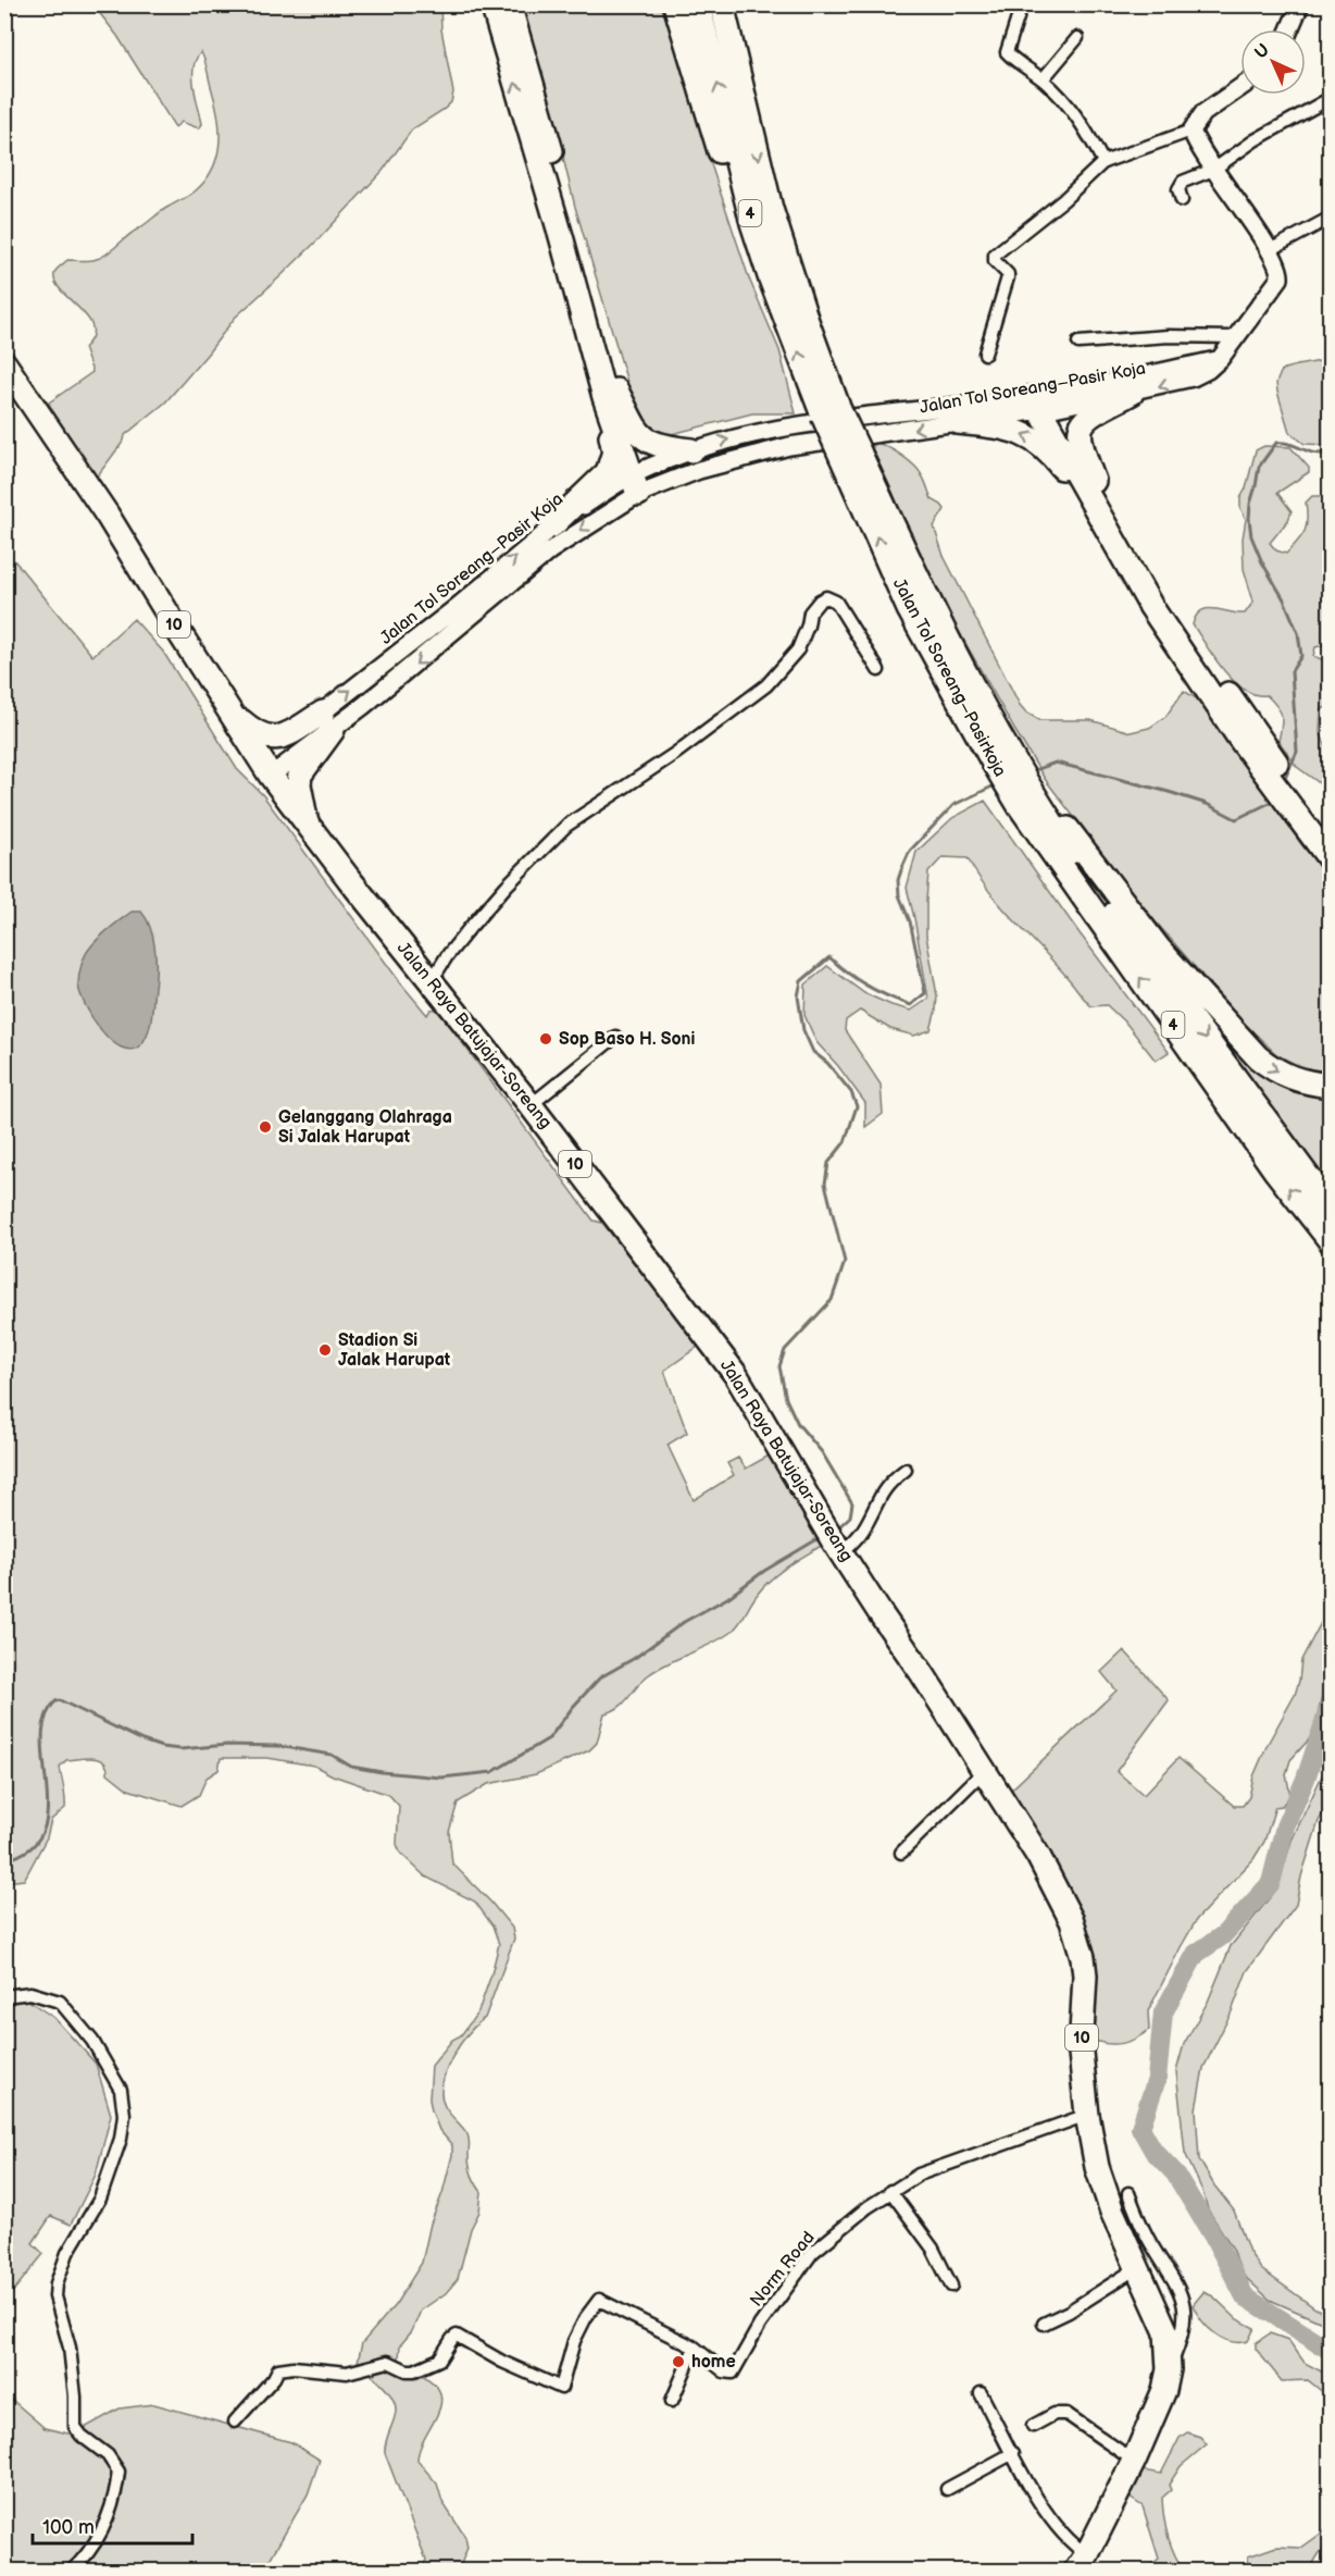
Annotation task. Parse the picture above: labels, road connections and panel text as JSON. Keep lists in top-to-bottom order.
{
  "streets": {
    "highway": [
      "4",
      "10",
      "Jalan Tol Soreang–Pasirkoja",
      "Jalan Raya Batujajar-Soreang"
    ],
    "street": ["Jalan Tol Soreang–Pasir Koja", "Norm Road"]
  },
  "crossings": [
    ["4", "Jalan Tol Soreang–Pasirkoja"],
    ["Jalan Tol Soreang–Pasir Koja", "Jalan Raya Batujajar-Soreang"],
    ["Jalan Raya Batujajar-Soreang", "Norm Road"]
  ],
  "places": [
    "Sop Baso H. Soni",
    "Gelanggang Olahraga Si Jalak Harupat",
    "Stadion Si Jalak Harupat",
    "home"
  ],
  "scale_bar": "100 m",
  "north": "top left"
}
